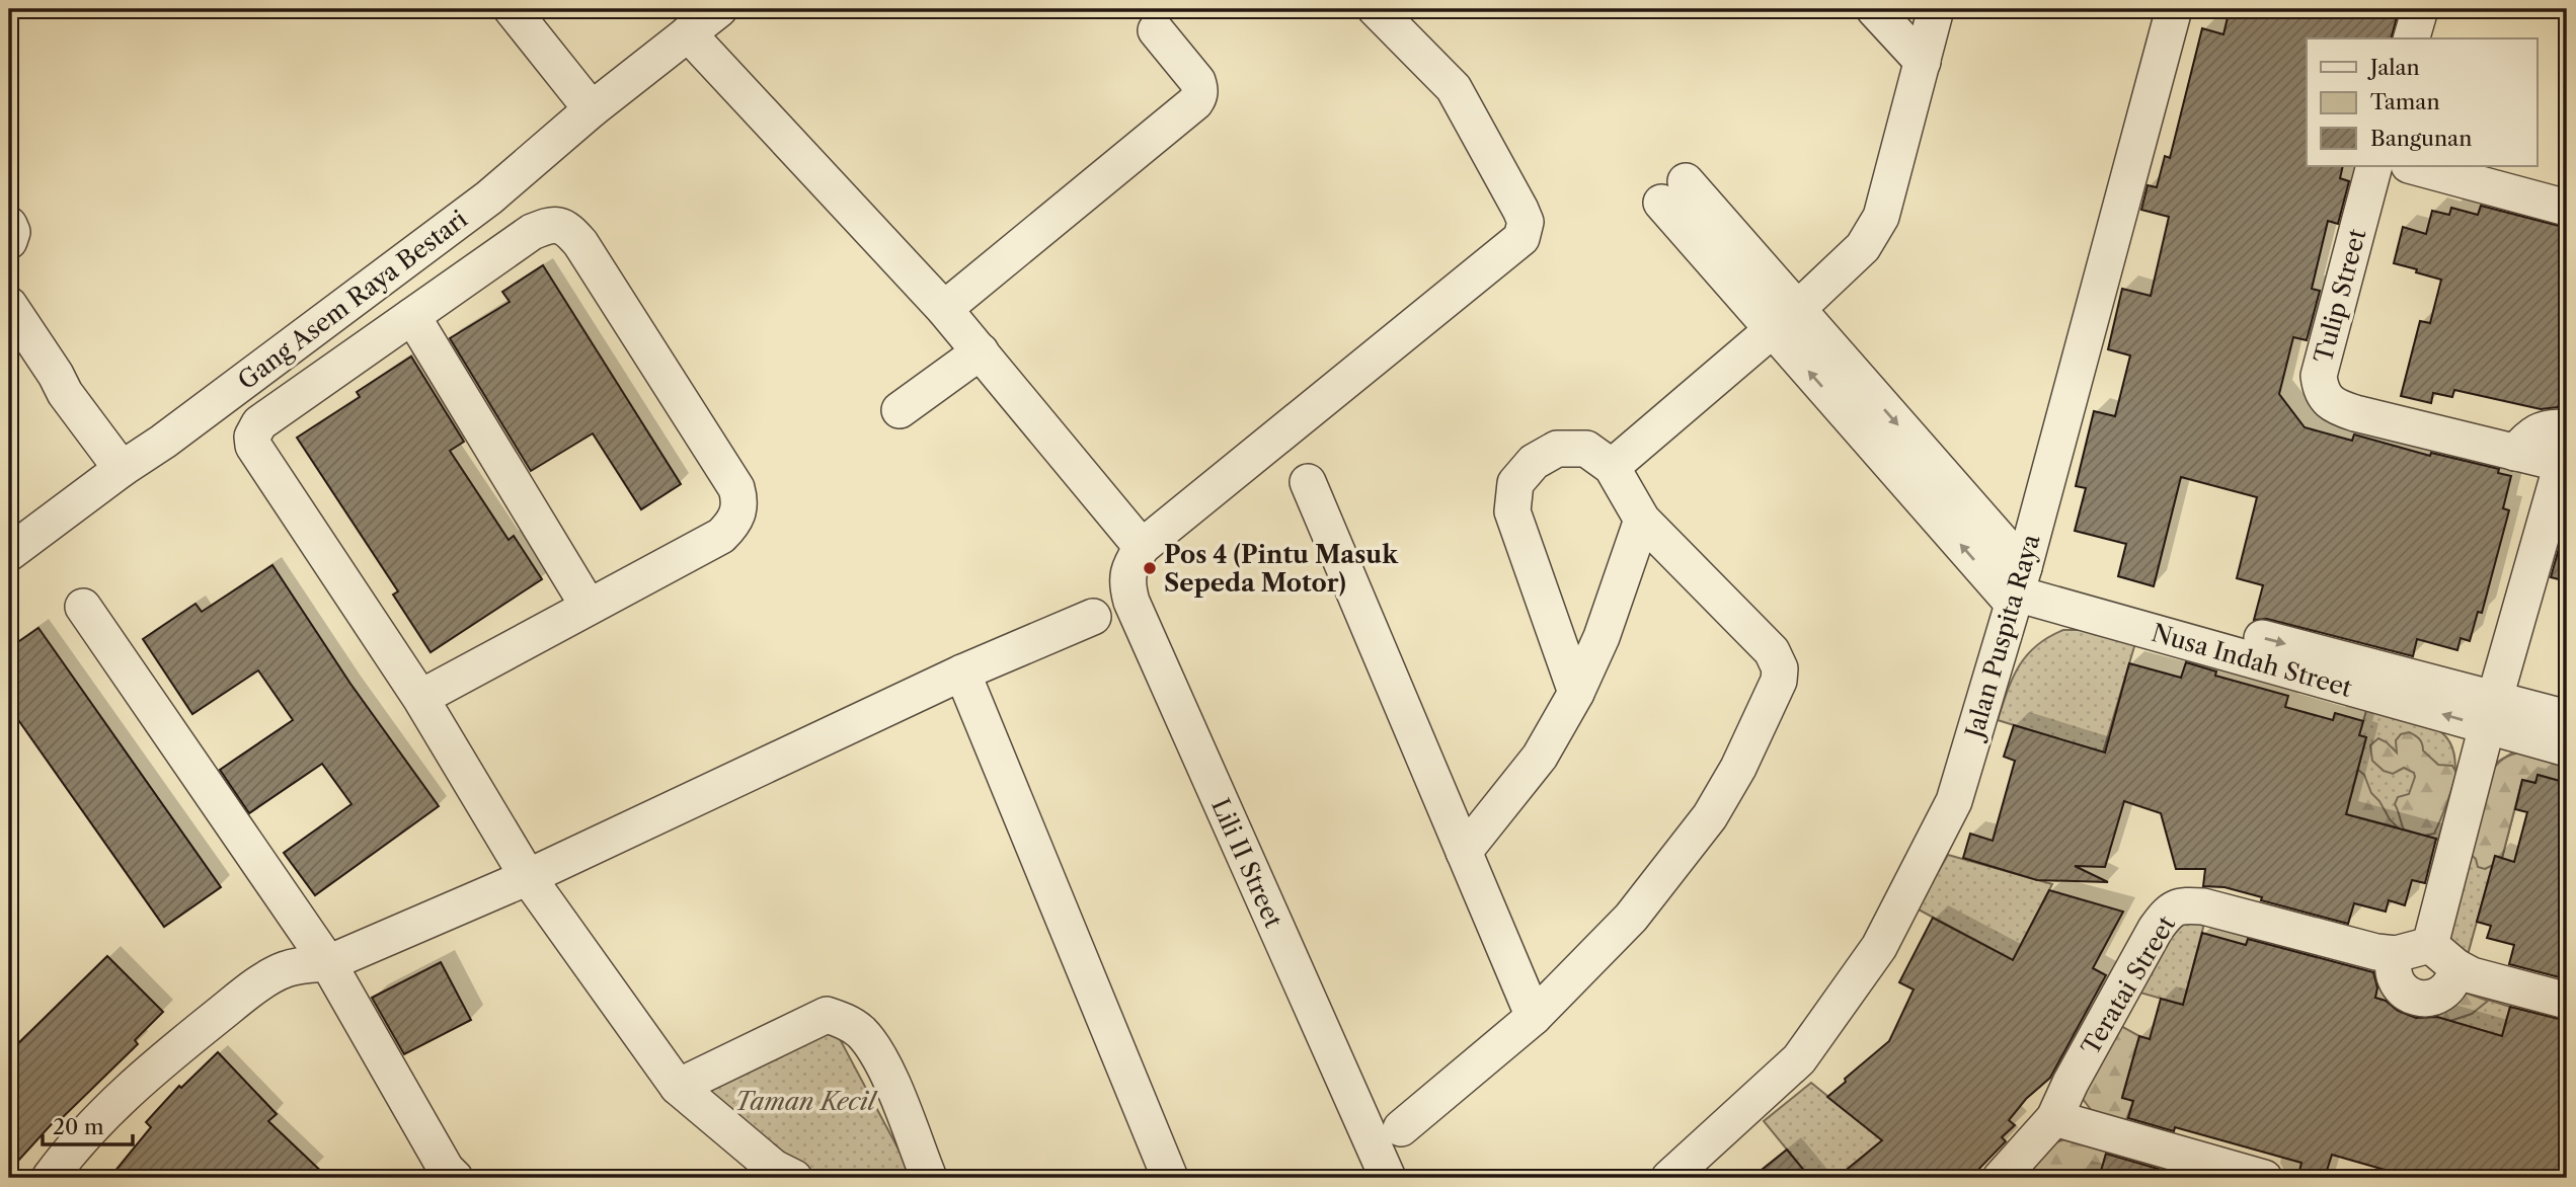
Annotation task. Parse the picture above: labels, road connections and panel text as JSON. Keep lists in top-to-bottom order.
{
  "streets": {
    "street": [
      "Tulip Street",
      "Gang Asem Raya Bestari",
      "Jalan Puspita Raya",
      "Nusa Indah Street",
      "Lili II Street",
      "Teratai Street"
    ]
  },
  "crossings": [
    ["Tulip Street", "Nusa Indah Street"],
    ["Jalan Puspita Raya", "Nusa Indah Street"]
  ],
  "parks": ["Taman Kecil"],
  "places": ["Pos 4 (Pintu Masuk Sepeda Motor)"],
  "legend": ["Jalan", "Taman", "Bangunan"],
  "scale_bar": "20 m"
}
